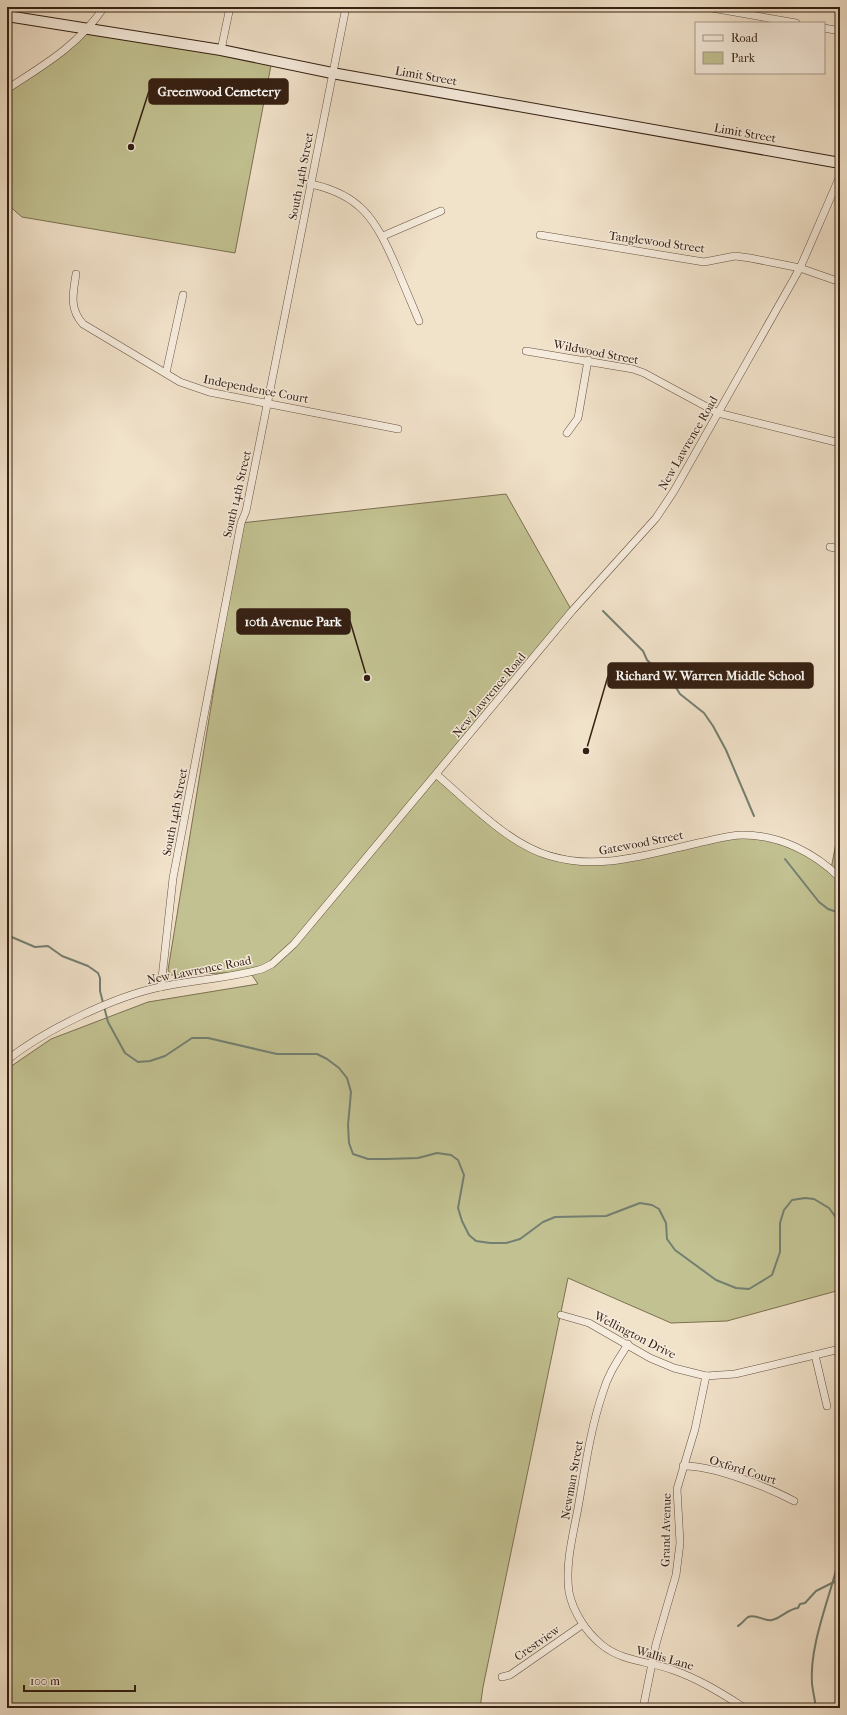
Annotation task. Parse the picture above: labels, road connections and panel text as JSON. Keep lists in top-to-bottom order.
{
  "streets": {
    "street": [
      "Limit Street",
      "South 14th Street",
      "Tanglewood Street",
      "Wildwood Street",
      "Independence Court",
      "New Lawrence Road",
      "Gatewood Street",
      "Wellington Drive",
      "Oxford Court",
      "Newman Street",
      "Grand Avenue",
      "Crestview",
      "Wallis Lane"
    ]
  },
  "crossings": [
    ["Limit Street", "South 14th Street"],
    ["South 14th Street", "Independence Court"],
    ["South 14th Street", "New Lawrence Road"],
    ["Tanglewood Street", "New Lawrence Road"],
    ["Wildwood Street", "New Lawrence Road"],
    ["New Lawrence Road", "Gatewood Street"],
    ["Wellington Drive", "Newman Street"],
    ["Wellington Drive", "Grand Avenue"],
    ["Oxford Court", "Grand Avenue"],
    ["Newman Street", "Crestview"],
    ["Newman Street", "Wallis Lane"],
    ["Grand Avenue", "Wallis Lane"],
    ["Crestview", "Wallis Lane"]
  ],
  "places": ["Greenwood Cemetery", "10th Avenue Park", "Richard W. Warren Middle School"],
  "legend": ["Road", "Park"],
  "scale_bar": "100 m"
}
